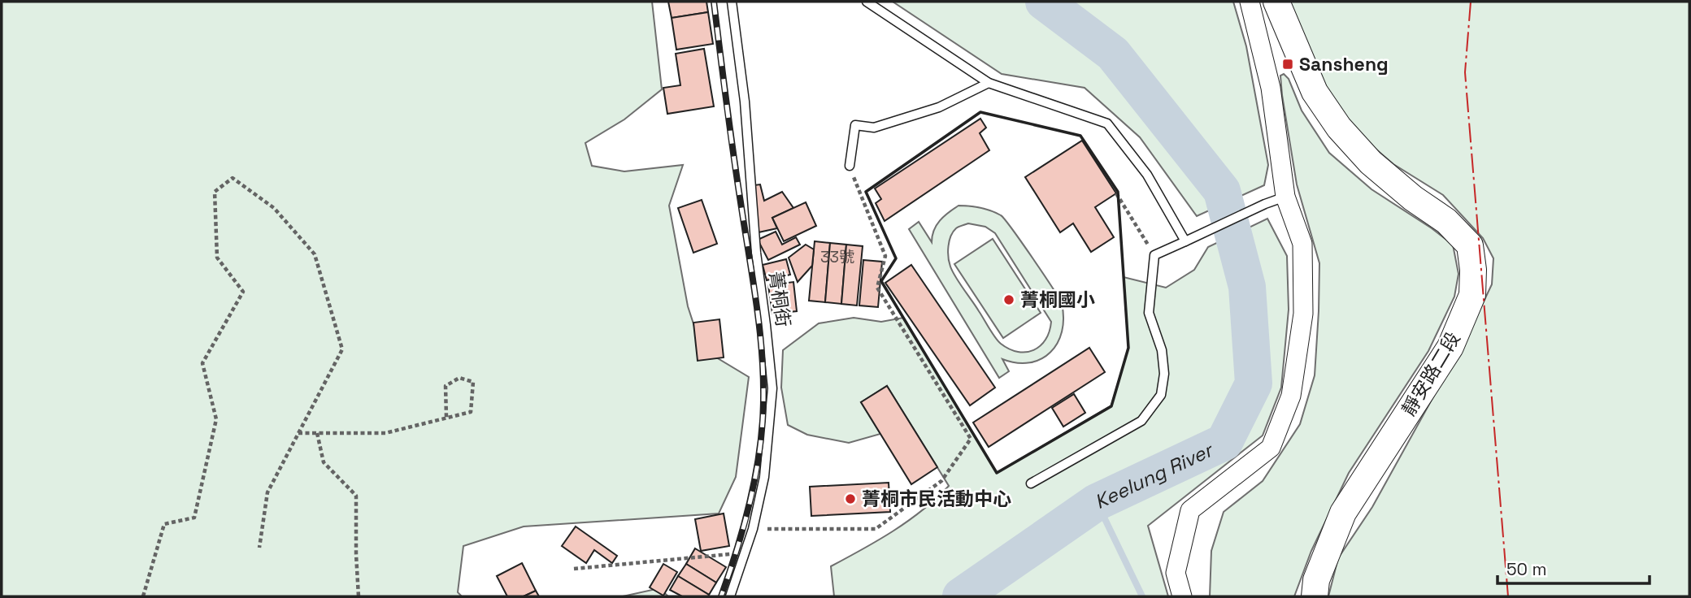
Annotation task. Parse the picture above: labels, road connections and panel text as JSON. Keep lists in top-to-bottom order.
{
  "streets": {
    "main road": ["靜安路二段"],
    "lane": ["菁桐街"]
  },
  "water": ["Keelung River"],
  "places": {
    "transit": ["Sansheng"],
    "other": ["菁桐國小", "菁桐市民活動中心"]
  },
  "house_numbers": ["33號"],
  "scale_bar": "50 m"
}
